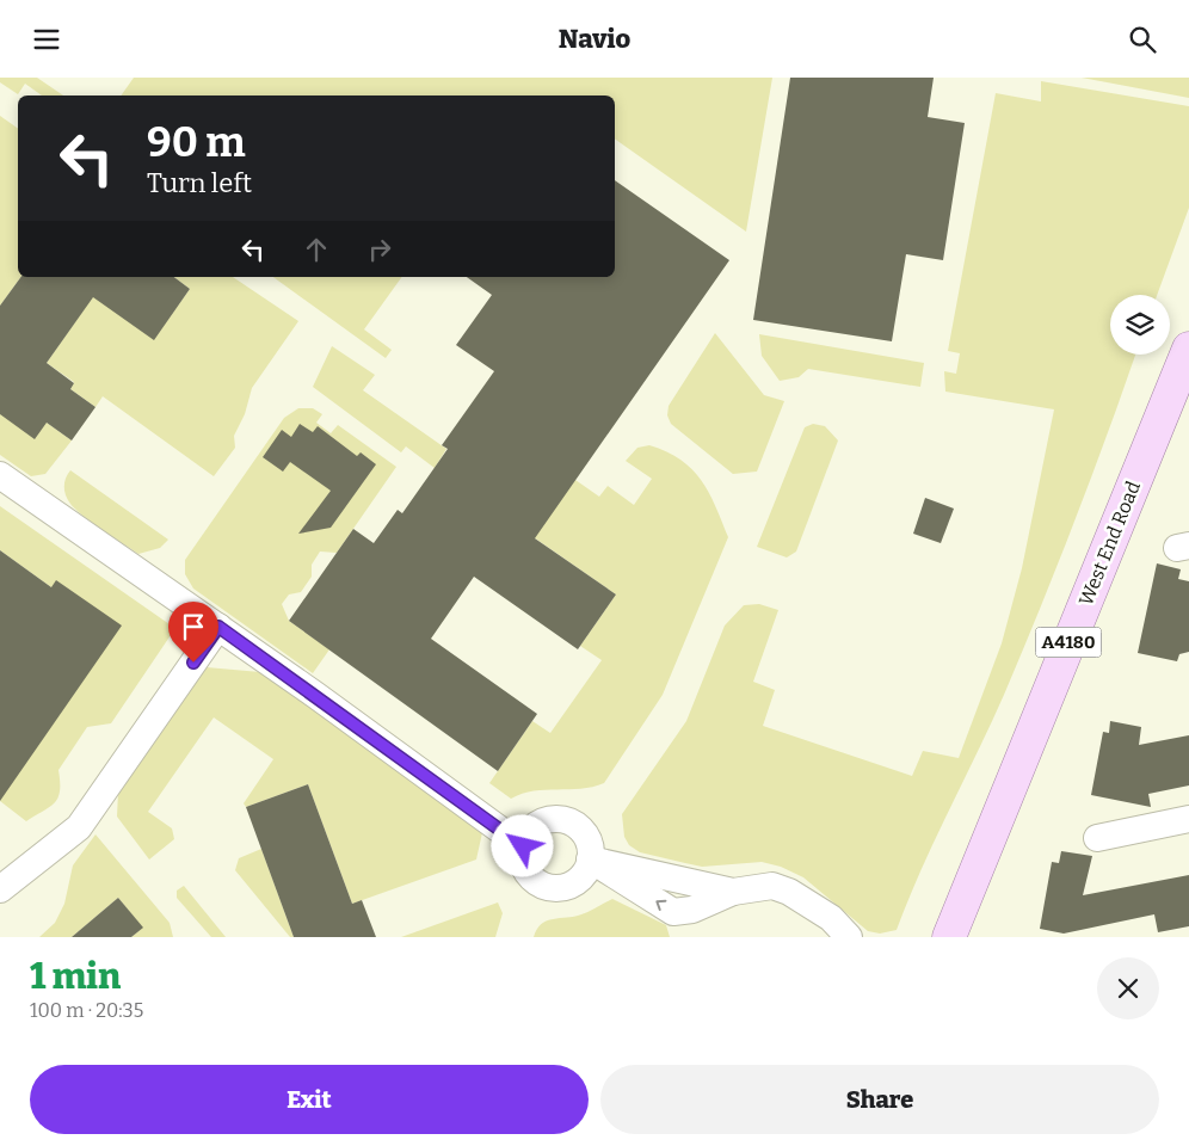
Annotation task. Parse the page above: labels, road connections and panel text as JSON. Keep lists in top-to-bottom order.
{
  "streets": {
    "main road": ["West End Road", "A4180"]
  },
  "page": {
    "header": "Navio",
    "turn": ["90 m", "Turn left"],
    "heading": ["1 min", "100 m · 20:35"],
    "buttons": ["Exit", "Share"]
  }
}
